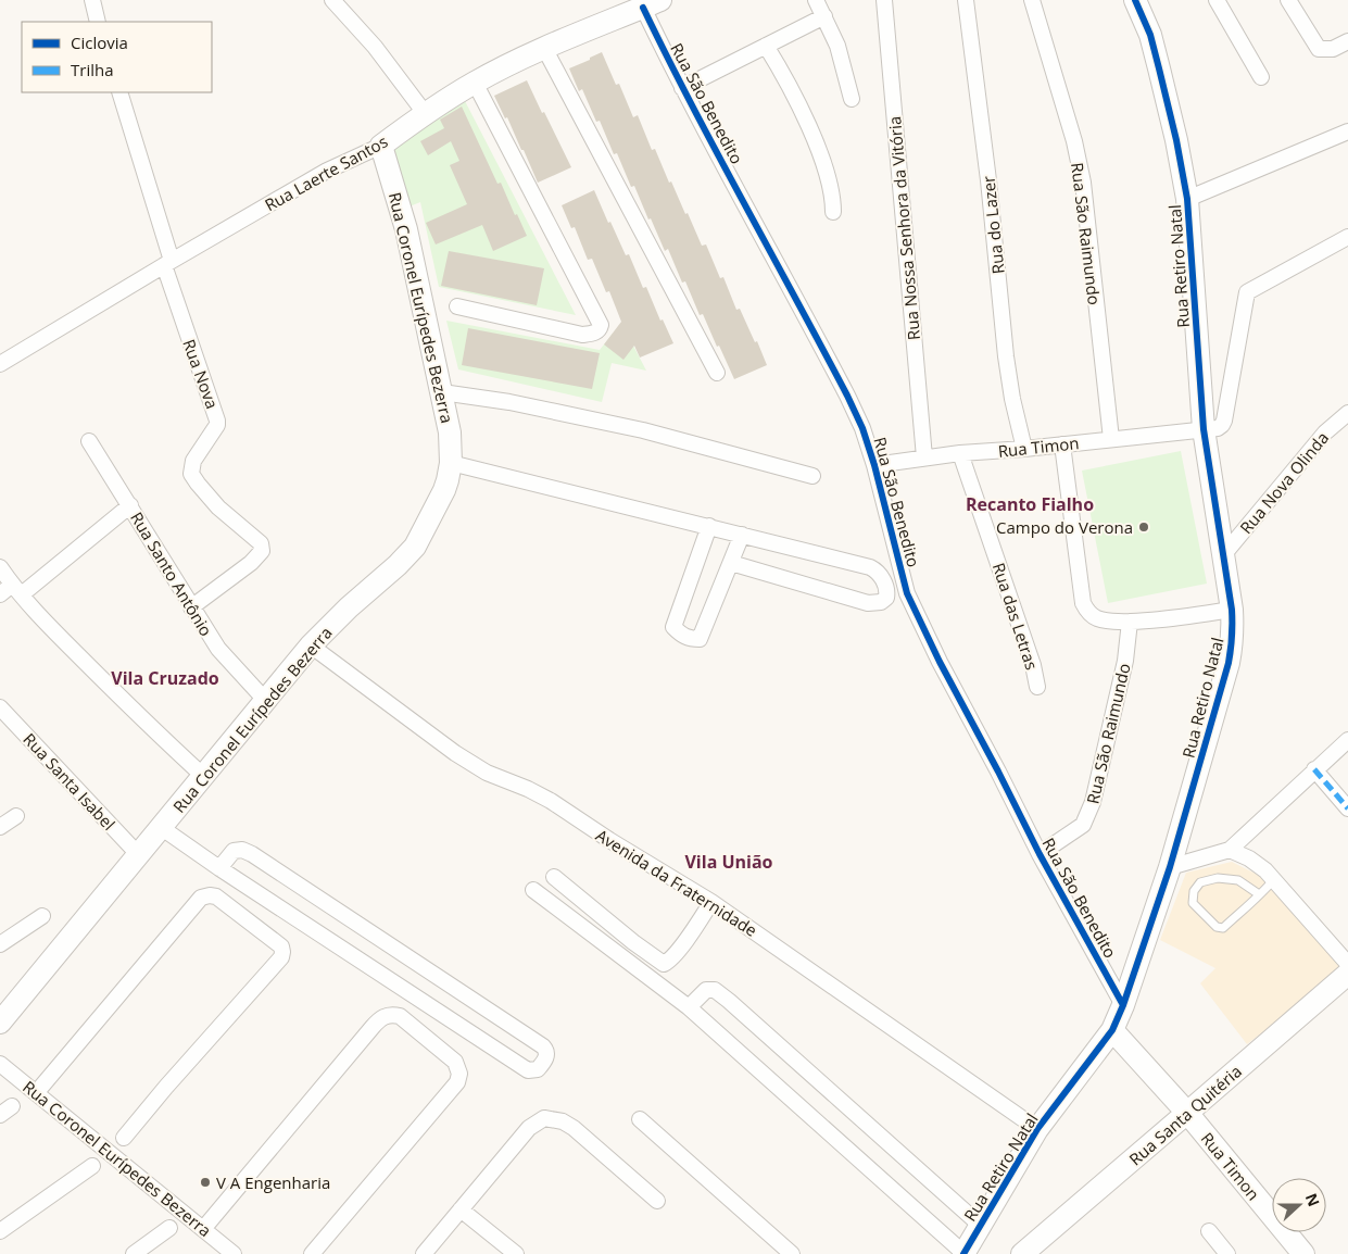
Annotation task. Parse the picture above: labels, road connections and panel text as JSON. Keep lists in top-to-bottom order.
{
  "streets": {
    "street": [
      "Rua São Benedito",
      "Rua Laerte Santos",
      "Rua do Lazer",
      "Rua Nossa Senhora da Vitória",
      "Rua São Raimundo",
      "Rua Retiro Natal",
      "Rua Coronel Eurípedes Bezerra",
      "Rua Nova",
      "Rua Timon",
      "Rua Nova Olinda",
      "Rua Santo Antônio",
      "Rua das Letras",
      "Rua Santa Isabel",
      "Avenida da Fraternidade",
      "Rua Santa Quitéria"
    ]
  },
  "crossings": [
    ["Rua São Benedito", "Rua Laerte Santos"],
    ["Rua São Benedito", "Rua São Raimundo"],
    ["Rua São Benedito", "Rua Retiro Natal"],
    ["Rua São Benedito", "Rua Timon"],
    ["Rua Laerte Santos", "Rua Coronel Eurípedes Bezerra"],
    ["Rua Laerte Santos", "Rua Nova"],
    ["Rua do Lazer", "Rua Timon"],
    ["Rua Nossa Senhora da Vitória", "Rua Timon"],
    ["Rua São Raimundo", "Rua Timon"],
    ["Rua Retiro Natal", "Rua Timon"],
    ["Rua Retiro Natal", "Rua Nova Olinda"],
    ["Rua Retiro Natal", "Avenida da Fraternidade"],
    ["Rua Coronel Eurípedes Bezerra", "Rua Santo Antônio"],
    ["Rua Coronel Eurípedes Bezerra", "Rua Santa Isabel"],
    ["Rua Coronel Eurípedes Bezerra", "Avenida da Fraternidade"],
    ["Rua Nova", "Rua Santo Antônio"],
    ["Rua Timon", "Rua das Letras"],
    ["Rua Timon", "Rua Santa Quitéria"]
  ],
  "districts": ["Recanto Fialho", "Vila Cruzado", "Vila União"],
  "places": ["Campo do Verona", "V A Engenharia"],
  "legend": ["Ciclovia", "Trilha"],
  "north": "right"
}
